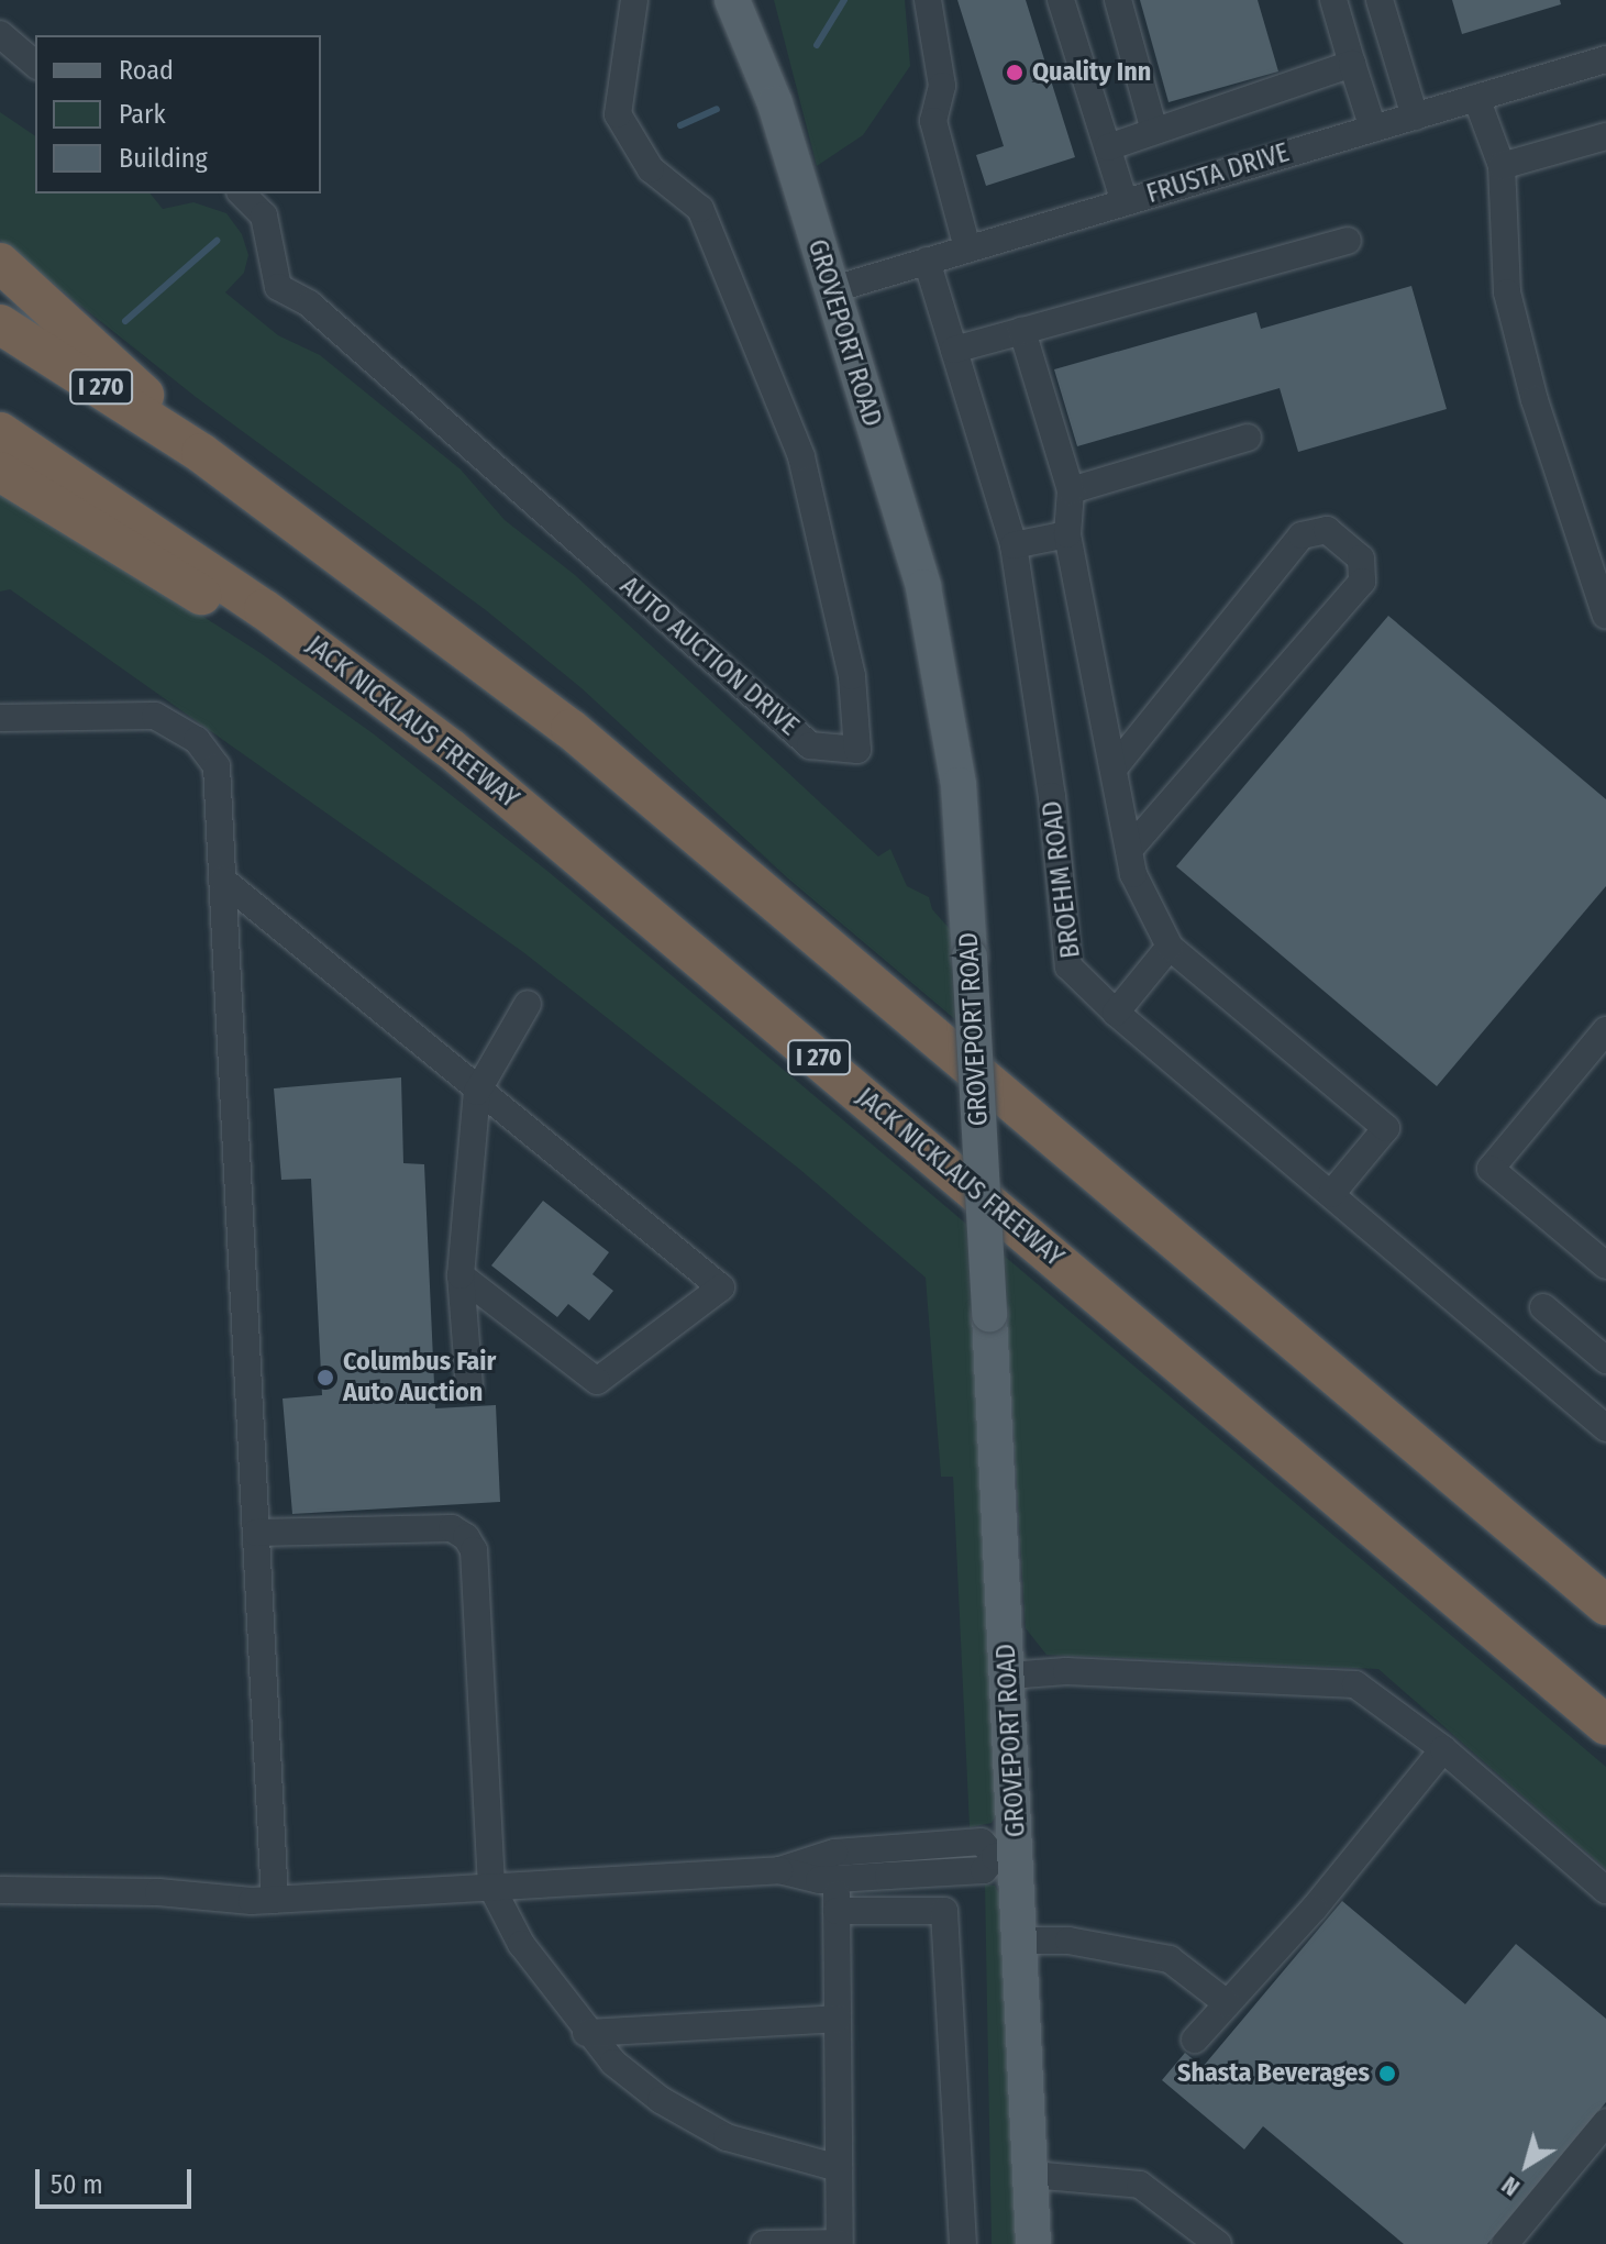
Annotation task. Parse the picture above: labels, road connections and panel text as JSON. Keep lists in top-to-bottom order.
{
  "streets": {
    "highway": ["I 270", "JACK NICKLAUS FREEWAY"],
    "main road": ["GROVEPORT ROAD"],
    "street": ["FRUSTA DRIVE", "AUTO AUCTION DRIVE", "BROEHM ROAD"]
  },
  "crossings": [
    ["FRUSTA DRIVE", "GROVEPORT ROAD"],
    ["FRUSTA DRIVE", "BROEHM ROAD"]
  ],
  "places": ["Quality Inn", "Columbus Fair Auto Auction", "Shasta Beverages"],
  "legend": ["Road", "Park", "Building"],
  "scale_bar": "50 m",
  "north": "bottom left"
}
